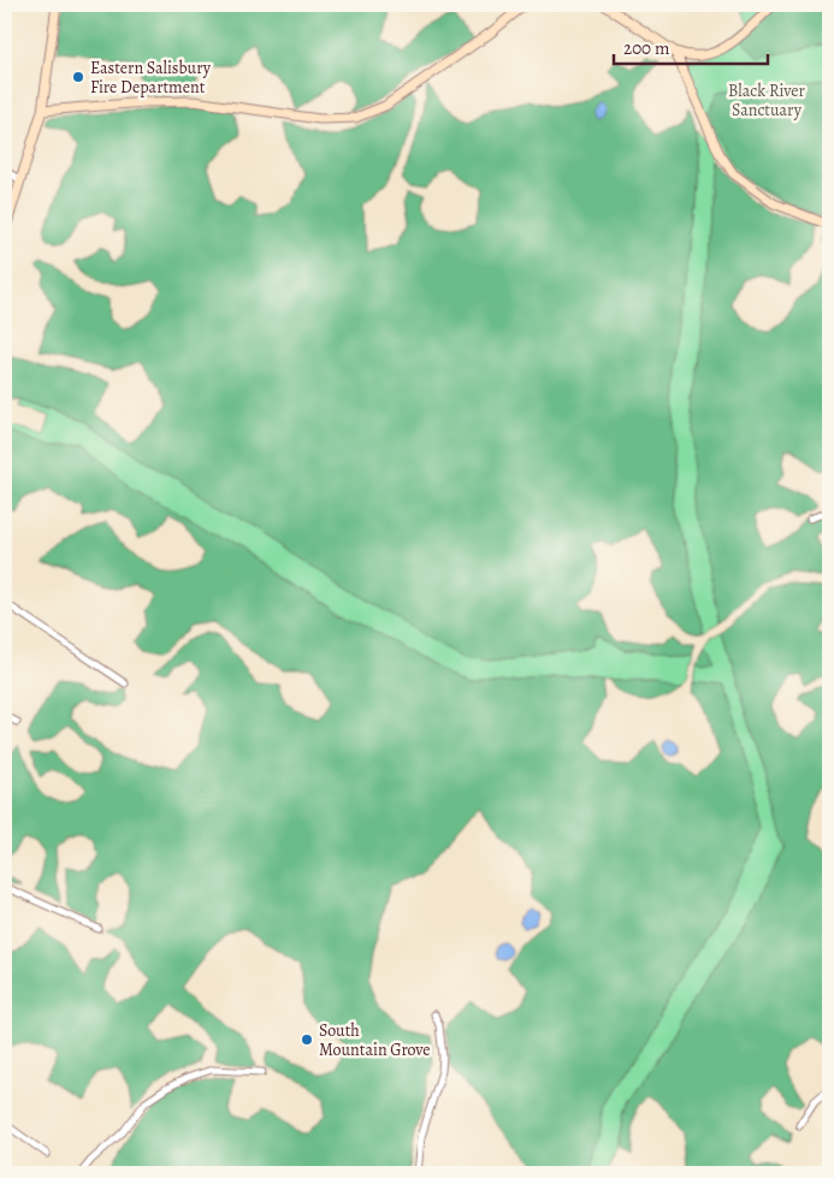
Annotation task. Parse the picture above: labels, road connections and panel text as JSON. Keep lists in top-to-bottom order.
{
  "parks": ["Black River Sanctuary"],
  "places": ["Eastern Salisbury Fire Department", "South Mountain Grove"],
  "scale_bar": "200 m"
}
